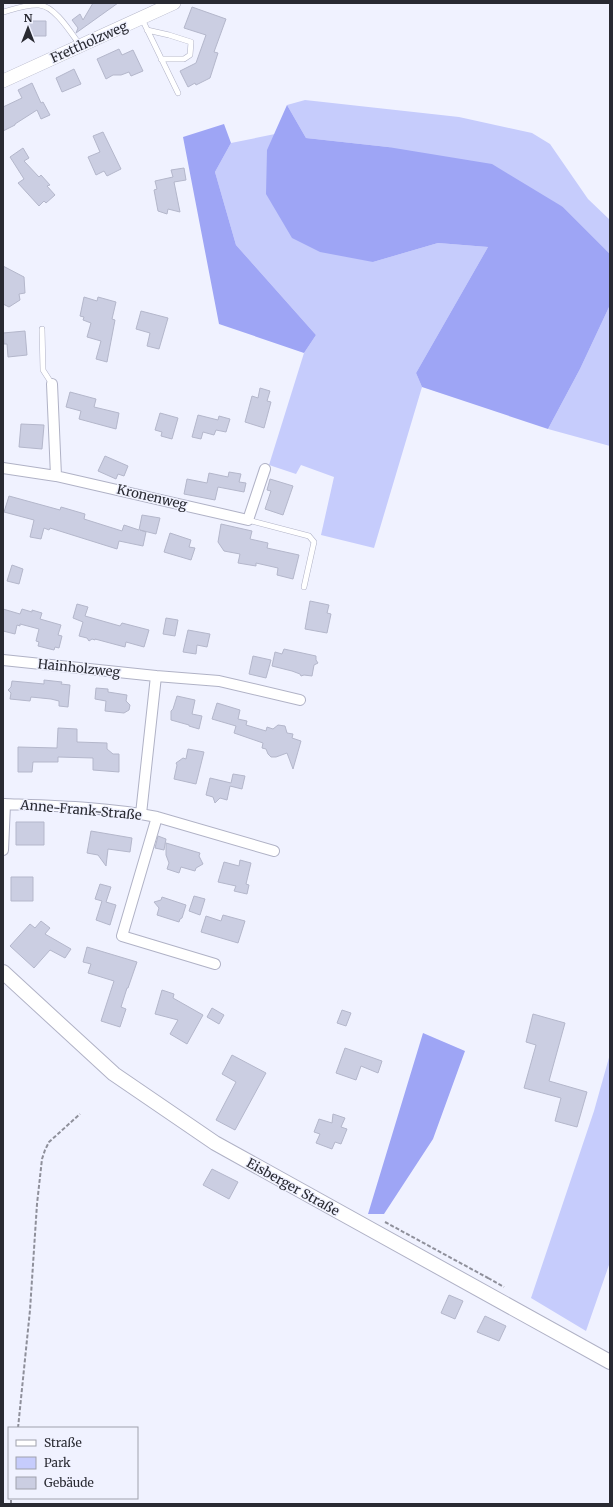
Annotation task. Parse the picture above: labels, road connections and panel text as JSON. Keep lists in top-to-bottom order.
{
  "streets": {
    "main road": ["Eisberger Straße"],
    "street": [
      "Frettholzweg",
      "Kronenweg",
      "Hainholzweg",
      "Anne-Frank-Straße"
    ]
  },
  "legend": ["Straße", "Park", "Gebäude"],
  "north": "top"
}
